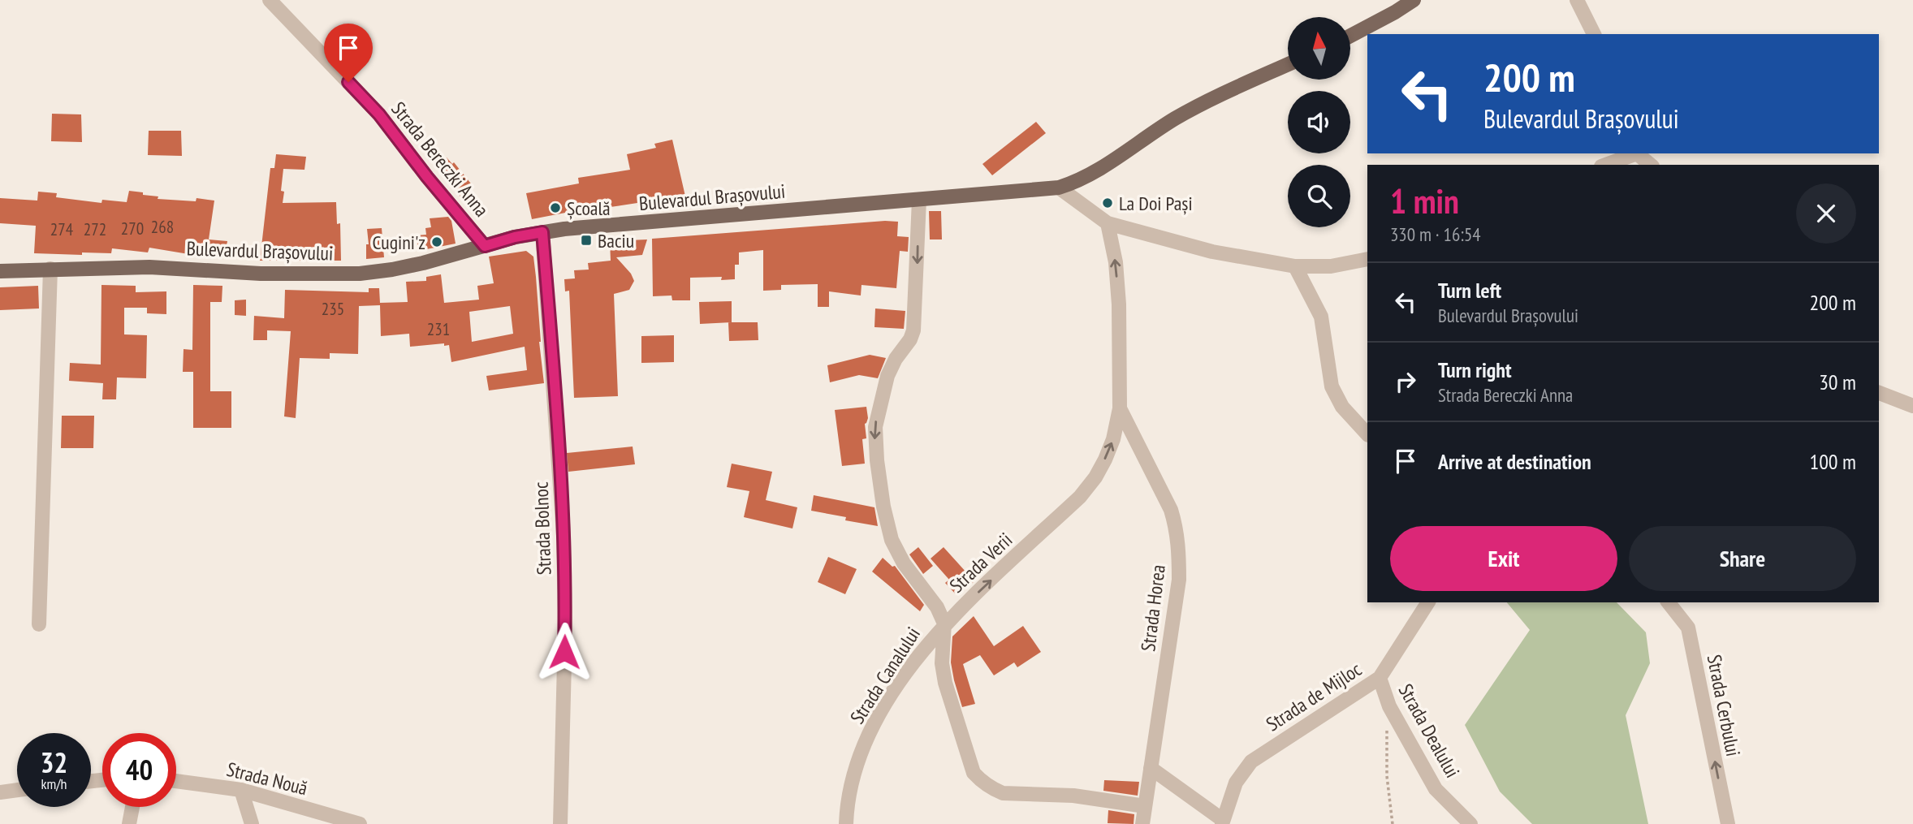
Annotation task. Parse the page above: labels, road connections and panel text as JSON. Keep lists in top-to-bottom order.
{
  "streets": {
    "main road": ["Bulevardul Brașovului"],
    "street": [
      "Strada Bereczki Anna",
      "Strada Bolnoc",
      "Strada Verii",
      "Strada Horea",
      "Strada Canalului",
      "Strada de Mijloc",
      "Strada Cerbului",
      "Strada Dealului",
      "Strada Nouă"
    ]
  },
  "crossings": [
    ["Strada Bereczki Anna", "Bulevardul Brașovului"],
    ["Bulevardul Brașovului", "Strada Bolnoc"],
    ["Bulevardul Brașovului", "Strada Canalului"],
    ["Strada Verii", "Strada Horea"],
    ["Strada Verii", "Strada Canalului"],
    ["Strada de Mijloc", "Strada Dealului"]
  ],
  "one_way": ["Strada Verii", "Strada Canalului", "Strada Cerbului"],
  "places": {
    "other": ["La Doi Pași", "Școală", "Cugini'z"],
    "transit": ["Baciu"]
  },
  "house_numbers": [
    "268",
    "270",
    "274",
    "272",
    "235",
    "231"
  ],
  "north": "top",
  "page": {
    "turn": ["200 m", "Bulevardul Brașovului"],
    "heading": ["1 min", "330 m · 16:54"],
    "list": [
      {
        "name": "Turn left",
        "note": "Bulevardul Brașovului",
        "value": "200 m"
      },
      {
        "name": "Turn right",
        "note": "Strada Bereczki Anna",
        "value": "30 m"
      },
      {
        "name": "Arrive at destination",
        "value": "100 m"
      }
    ],
    "buttons": ["Exit", "Share"],
    "speed": "32 km/h",
    "limit": "40"
  }
}
